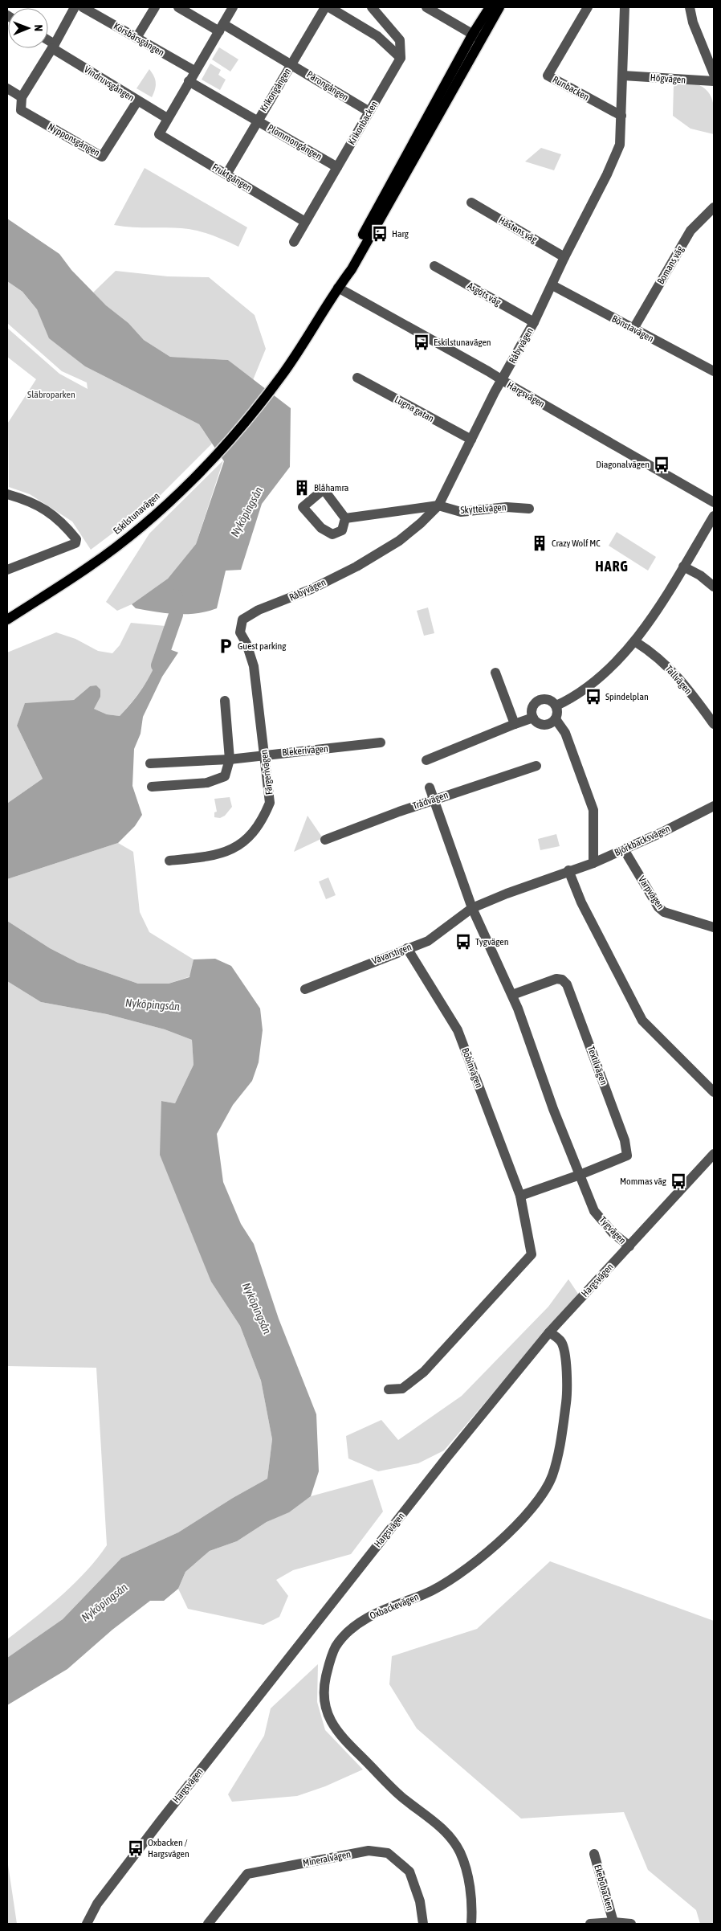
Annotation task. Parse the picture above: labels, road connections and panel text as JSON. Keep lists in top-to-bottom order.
{
  "streets": {
    "main road": ["Eskilstunavägen"],
    "street": [
      "Körsbärsgången",
      "Högvägen",
      "Vindruvsgången",
      "Pärongången",
      "Runbacken",
      "Krikongången",
      "Krikonbacken",
      "Nypponsgången",
      "Plommongången",
      "Fruktgången",
      "Hästens väg",
      "Bomans väg",
      "Asgöts väg",
      "Bönstavägen",
      "Råbyvägen",
      "Hargsvägen",
      "Lugna gatan",
      "Skyttelvägen",
      "Tallvägen",
      "Blekerivägen",
      "Färgerivägen",
      "Trådvägen",
      "Björkbacksvägen",
      "Varpvägen",
      "Vävarstigen",
      "Textilvägen",
      "Bobinvägen",
      "Tygvägen",
      "Oxbackevägen",
      "Mineralvägen",
      "Ekebobacken"
    ]
  },
  "crossings": [
    ["Högvägen", "Råbyvägen"],
    ["Vindruvsgången", "Nypponsgången"],
    ["Vindruvsgången", "Fruktgången"],
    ["Pärongången", "Krikongången"],
    ["Pärongången", "Krikonbacken"],
    ["Runbacken", "Råbyvägen"],
    ["Krikongången", "Plommongången"],
    ["Krikongången", "Fruktgången"],
    ["Krikonbacken", "Plommongången"],
    ["Krikonbacken", "Fruktgången"],
    ["Hästens väg", "Råbyvägen"],
    ["Bomans väg", "Bönstavägen"],
    ["Asgöts väg", "Råbyvägen"],
    ["Bönstavägen", "Råbyvägen"],
    ["Råbyvägen", "Hargsvägen"],
    ["Råbyvägen", "Lugna gatan"],
    ["Råbyvägen", "Skyttelvägen"],
    ["Råbyvägen", "Färgerivägen"],
    ["Hargsvägen", "Eskilstunavägen"],
    ["Hargsvägen", "Tygvägen"],
    ["Hargsvägen", "Oxbackevägen"],
    ["Blekerivägen", "Färgerivägen"],
    ["Trådvägen", "Tygvägen"],
    ["Björkbacksvägen", "Varpvägen"],
    ["Vävarstigen", "Bobinvägen"],
    ["Vävarstigen", "Tygvägen"],
    ["Textilvägen", "Tygvägen"]
  ],
  "districts": ["HARG"],
  "water": ["Nyköpingsån"],
  "parks": ["Släbroparken"],
  "places": {
    "bus stop": [
      "Harg",
      "Eskilstunavägen",
      "Diagonalvägen",
      "Spindelplan",
      "Tygvägen",
      "Mommas väg",
      "Oxbacken / Hargsvägen"
    ],
    "building": ["Blåhamra", "Crazy Wolf MC"],
    "parking": ["Guest parking"]
  },
  "north": "right"
}
